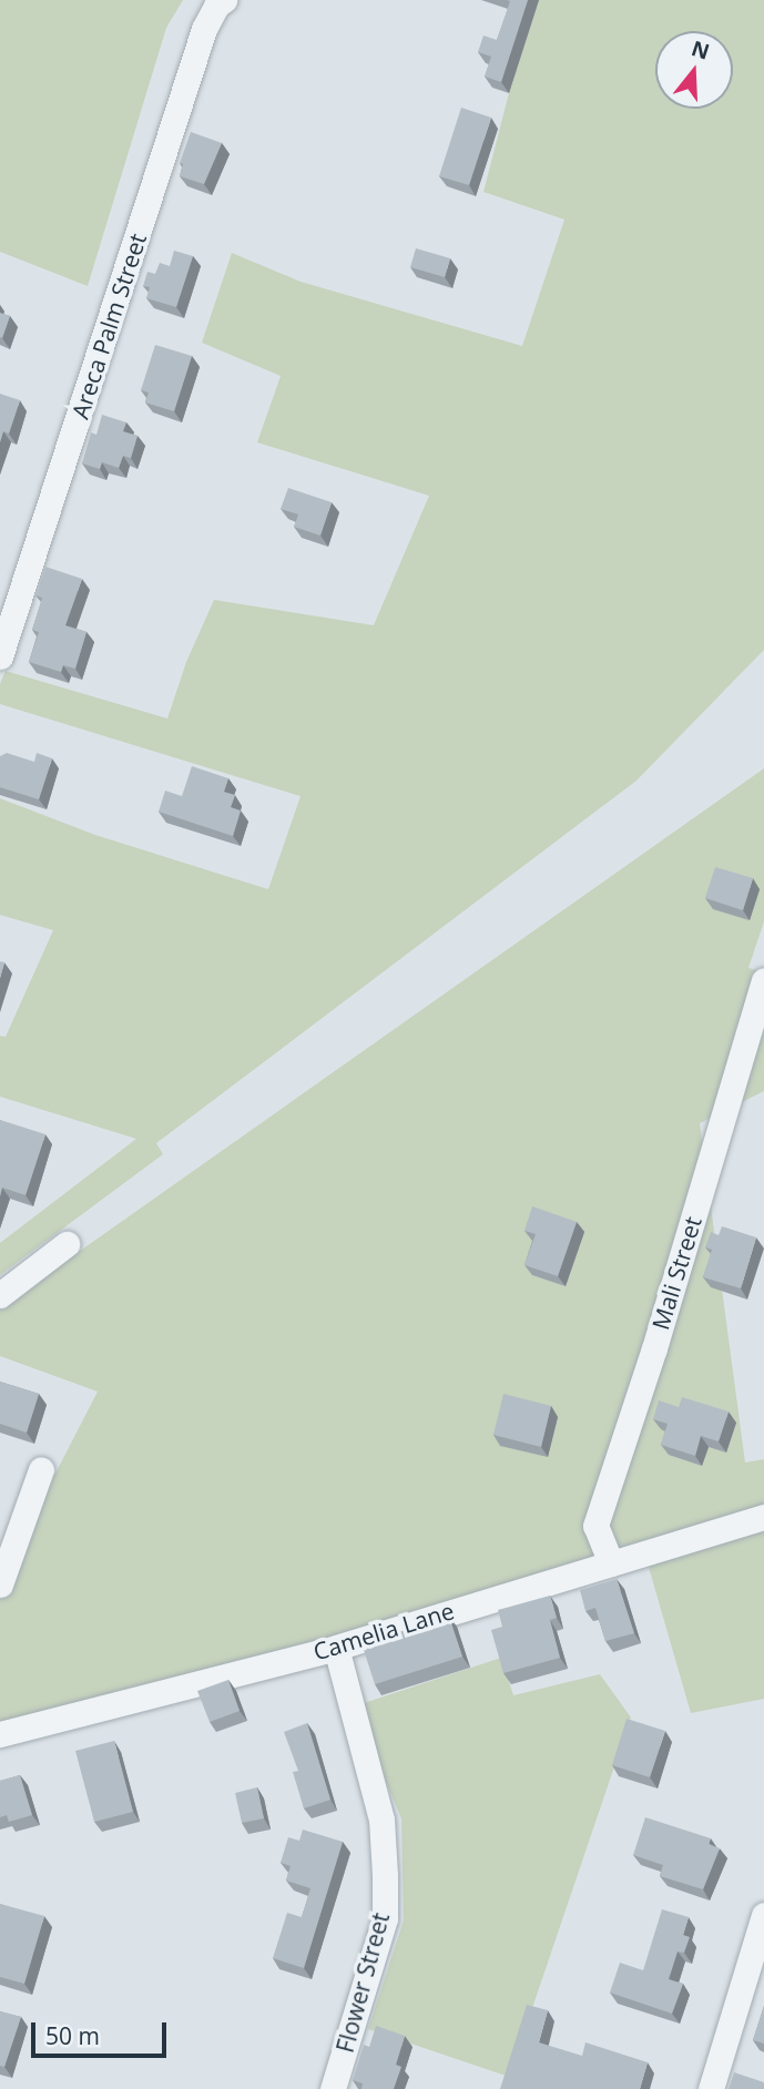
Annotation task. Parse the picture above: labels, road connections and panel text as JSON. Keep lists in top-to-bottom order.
{
  "streets": {
    "street": [
      "Areca Palm Street",
      "Mali Street",
      "Camelia Lane",
      "Flower Street"
    ]
  },
  "crossings": [
    ["Mali Street", "Camelia Lane"],
    ["Camelia Lane", "Flower Street"]
  ],
  "scale_bar": "50 m",
  "north": "top"
}
